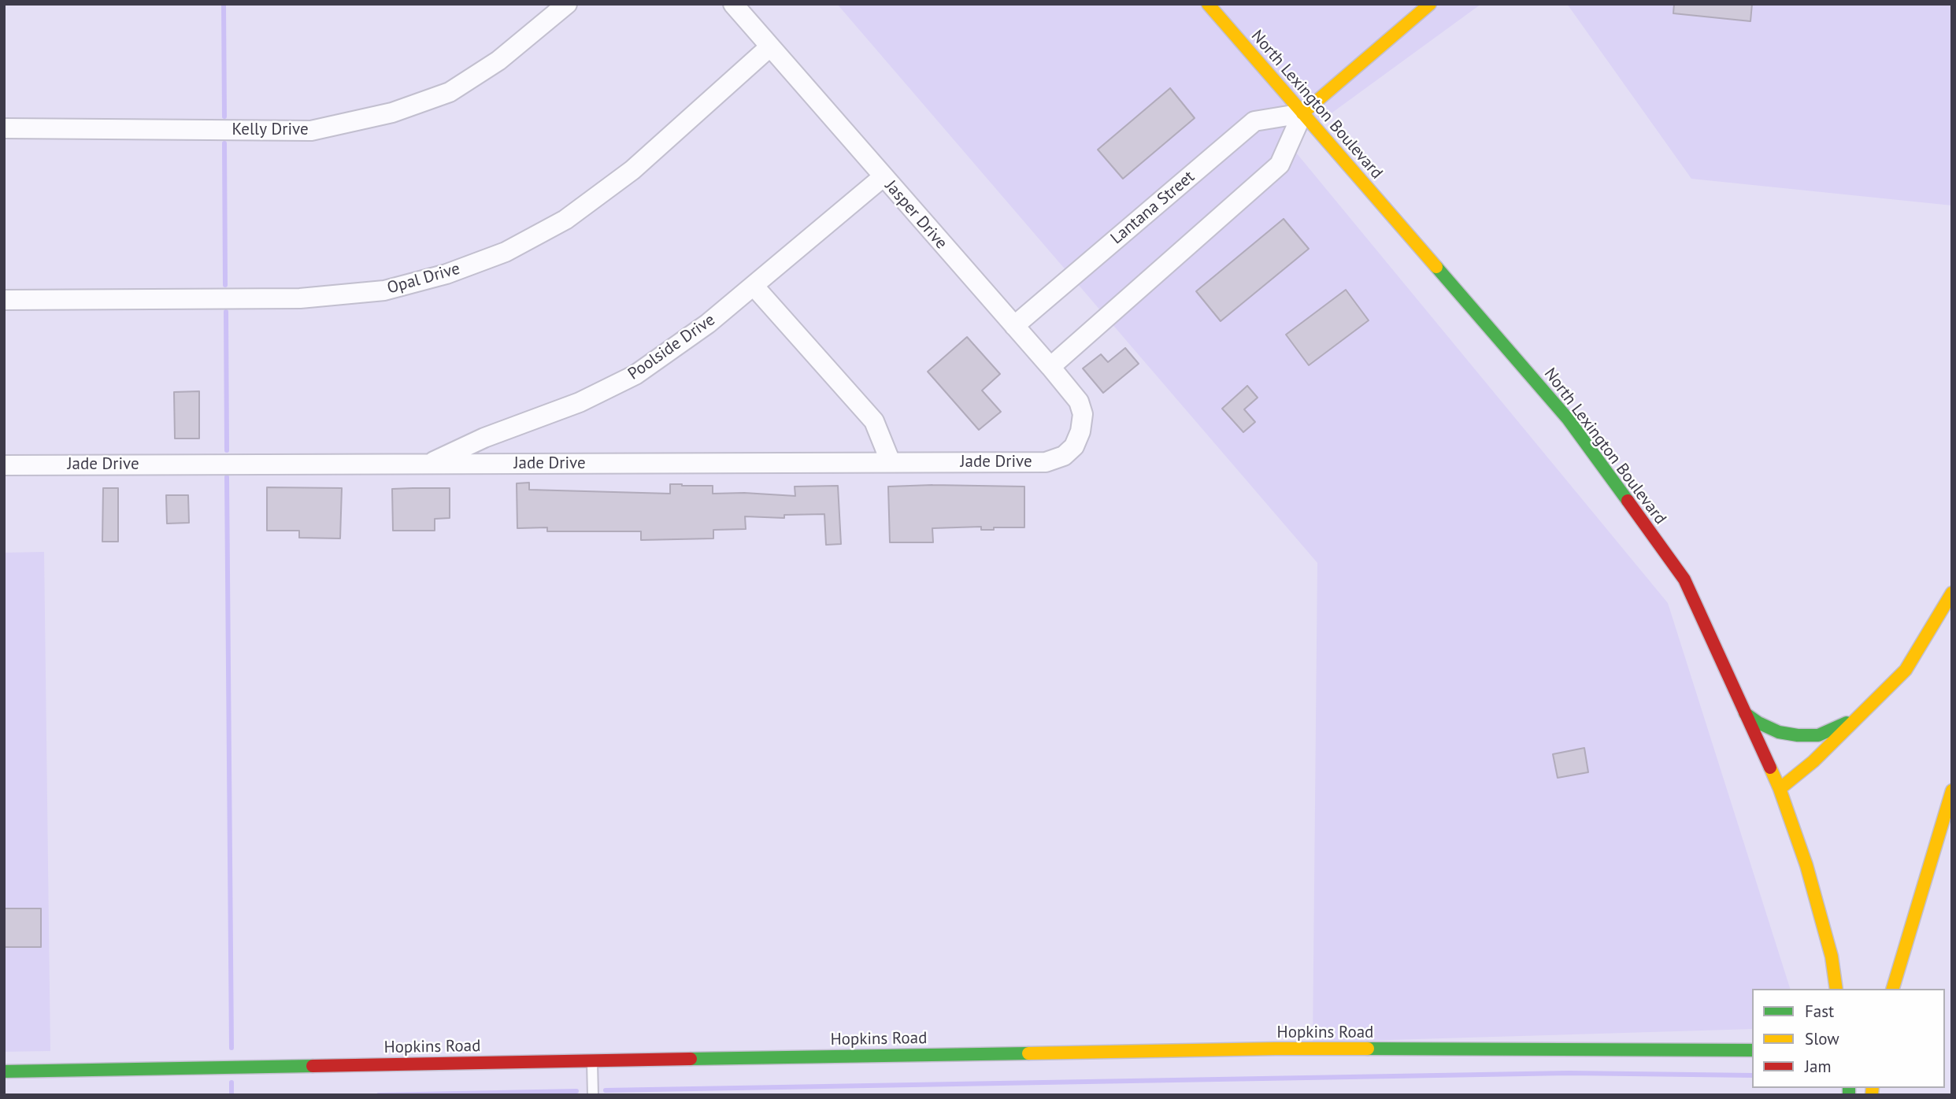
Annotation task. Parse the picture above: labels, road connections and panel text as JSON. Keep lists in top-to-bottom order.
{
  "streets": {
    "main road": ["North Lexington Boulevard", "Hopkins Road"],
    "street": [
      "Kelly Drive",
      "Lantana Street",
      "Jasper Drive",
      "Opal Drive",
      "Poolside Drive",
      "Jade Drive"
    ]
  },
  "crossings": [
    ["North Lexington Boulevard", "Lantana Street"],
    ["Lantana Street", "Jasper Drive"],
    ["Jasper Drive", "Opal Drive"],
    ["Jasper Drive", "Poolside Drive"],
    ["Jasper Drive", "Jade Drive"],
    ["Poolside Drive", "Jade Drive"]
  ],
  "legend": ["Fast", "Slow", "Jam"]
}
